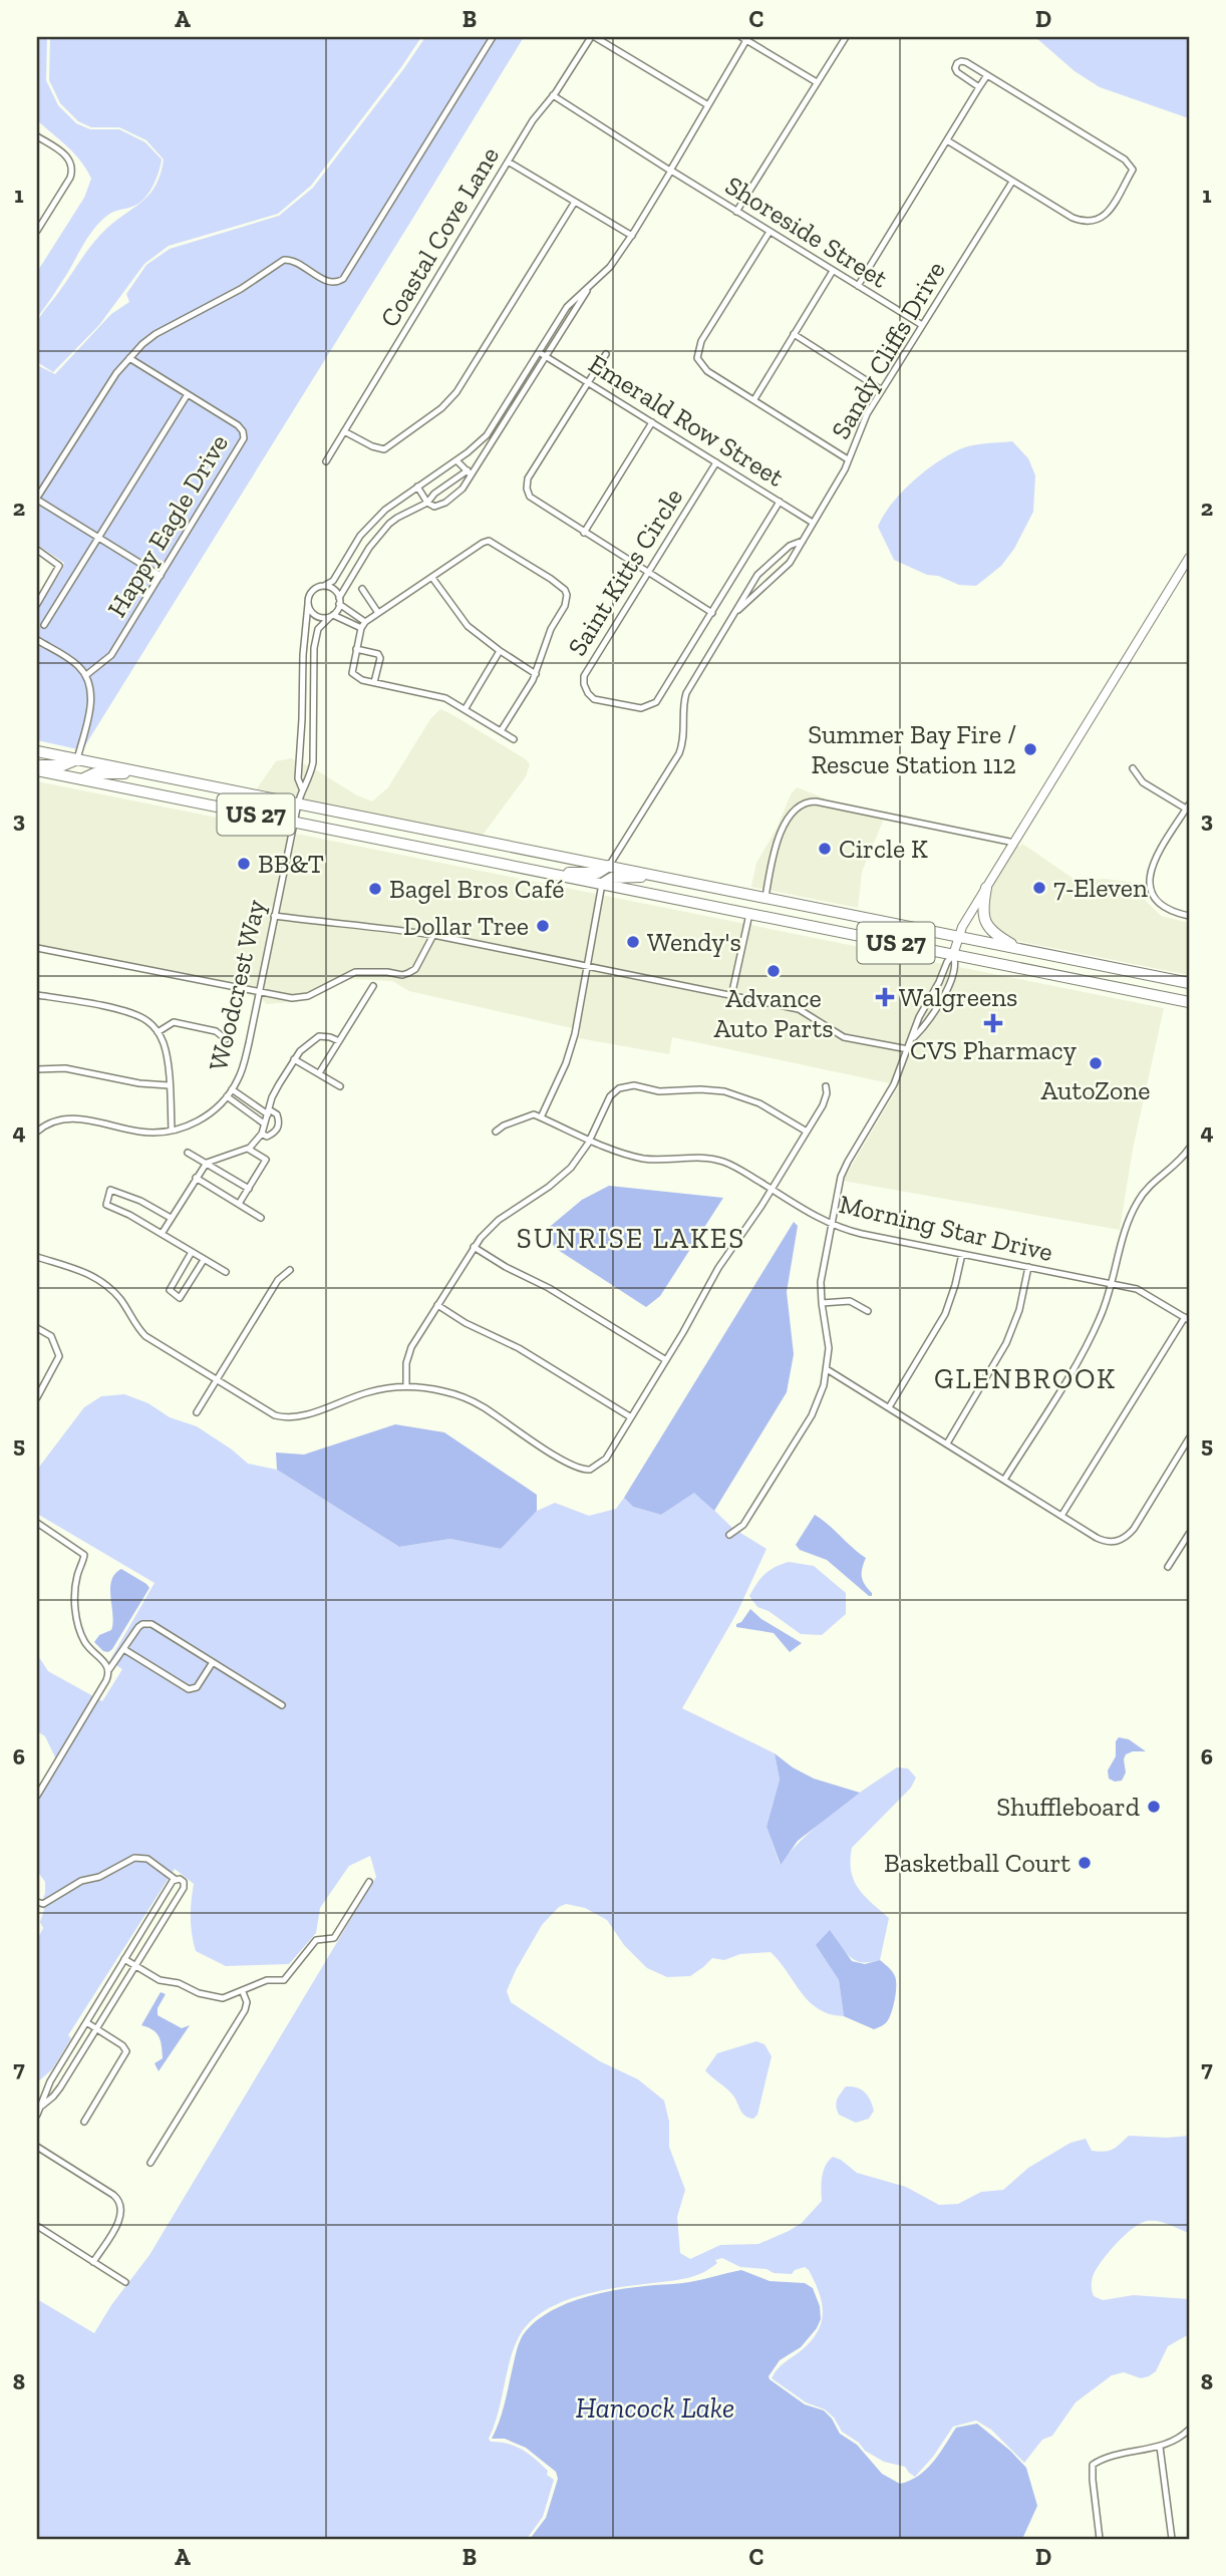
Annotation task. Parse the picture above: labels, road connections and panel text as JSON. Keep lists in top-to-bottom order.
{
  "streets": {
    "highway": ["US 27"],
    "street": [
      "Shoreside Street",
      "Coastal Cove Lane",
      "Sandy Cliffs Drive",
      "Emerald Row Street",
      "Happy Eagle Drive",
      "Saint Kitts Circle",
      "Woodcrest Way",
      "Morning Star Drive"
    ]
  },
  "crossings": [
    ["Shoreside Street", "Coastal Cove Lane"],
    ["Shoreside Street", "Sandy Cliffs Drive"],
    ["Sandy Cliffs Drive", "Emerald Row Street"],
    ["Sandy Cliffs Drive", "US 27"],
    ["Emerald Row Street", "Saint Kitts Circle"],
    ["US 27", "Woodcrest Way"]
  ],
  "districts": ["SUNRISE LAKES", "GLENBROOK"],
  "water": ["Hancock Lake"],
  "places": {
    "other": [
      "Summer Bay Fire / Rescue Station 112",
      "Circle K",
      "BB&T",
      "7-Eleven",
      "Bagel Bros Café",
      "Dollar Tree",
      "Wendy's",
      "Advance Auto Parts",
      "AutoZone",
      "Shuffleboard",
      "Basketball Court"
    ],
    "health": ["Walgreens", "CVS Pharmacy"]
  },
  "grid": {
    "columns": [
      "A",
      "B",
      "C",
      "D"
    ],
    "rows": [
      "1",
      "2",
      "3",
      "4",
      "5",
      "6",
      "7",
      "8"
    ]
  }
}
